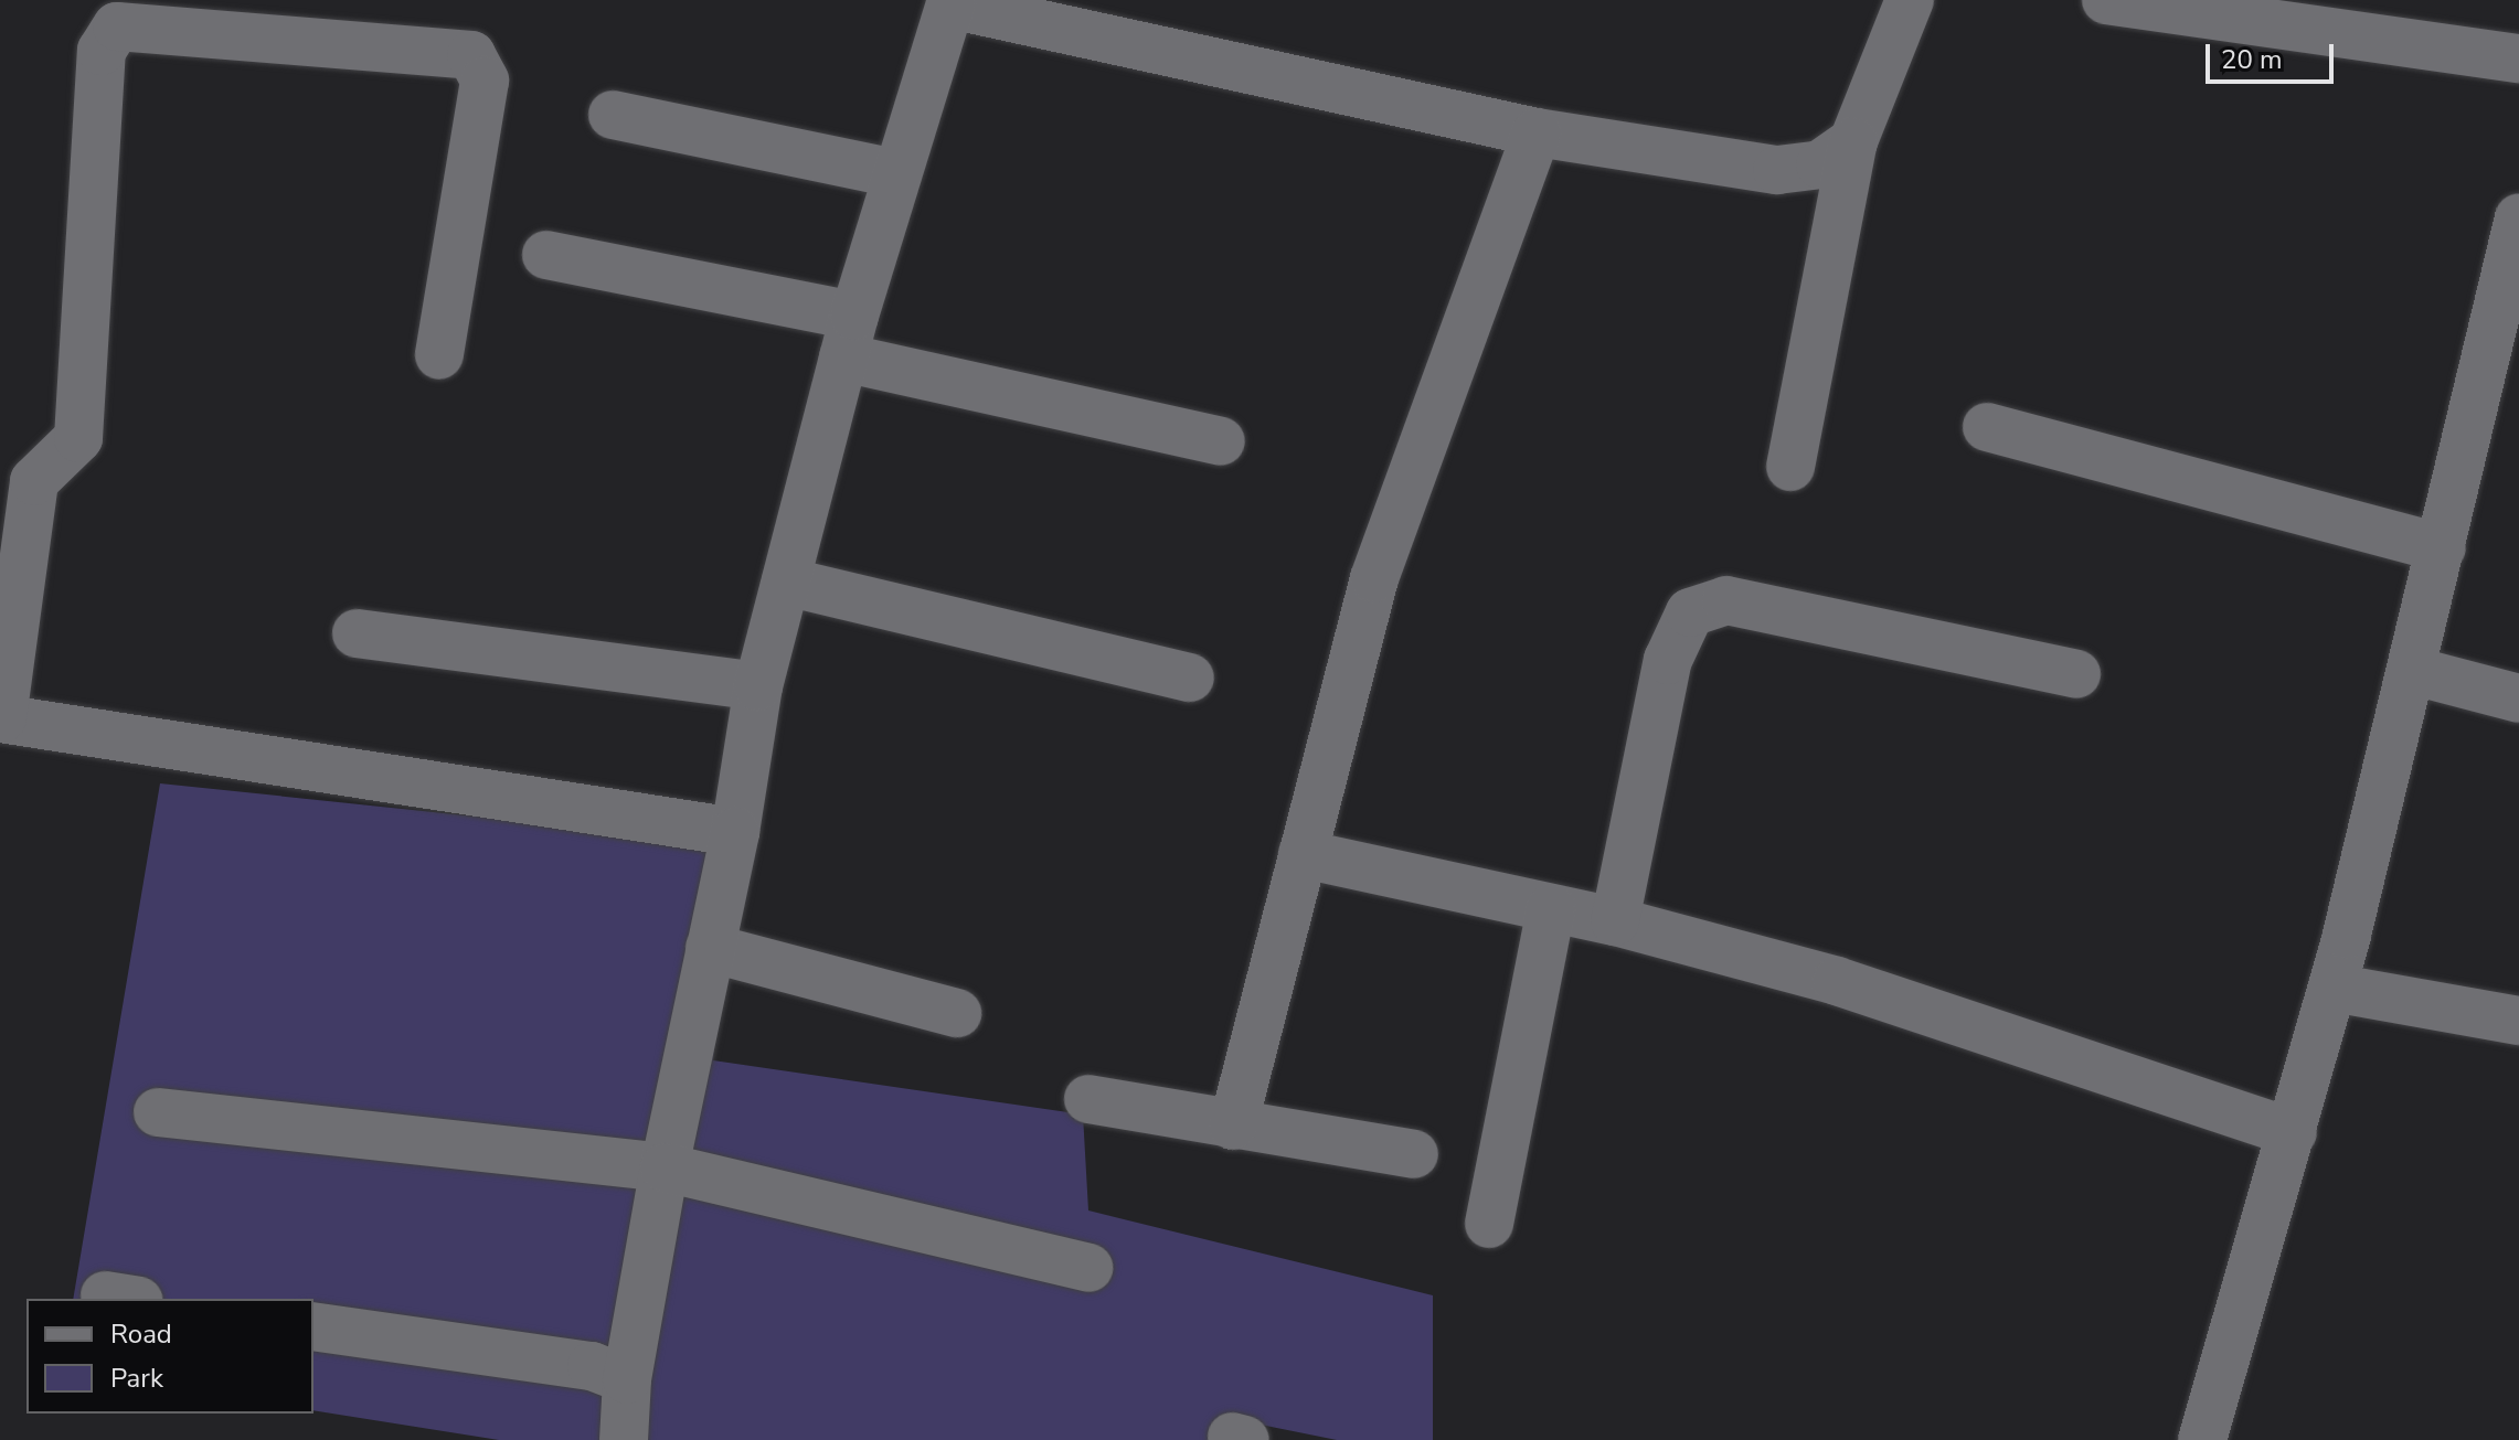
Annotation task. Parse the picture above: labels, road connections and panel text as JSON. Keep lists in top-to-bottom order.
{
  "legend": ["Road", "Park"],
  "scale_bar": "20 m"
}
